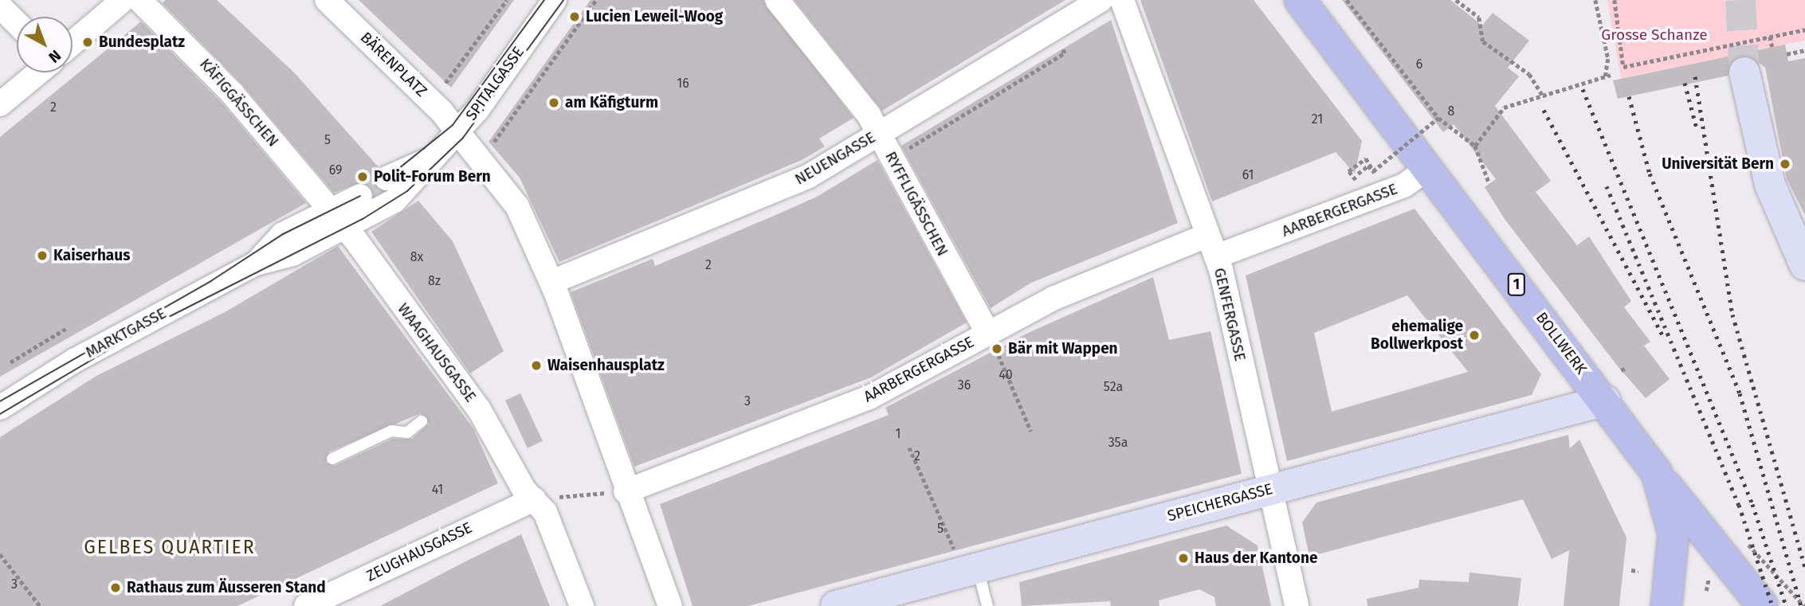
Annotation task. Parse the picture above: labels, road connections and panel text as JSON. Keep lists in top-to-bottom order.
{
  "streets": {
    "main road": ["1", "BOLLWERK"],
    "street": [
      "BÄRENPLATZ",
      "SPITALGASSE",
      "KÄFIGGÄSSCHEN",
      "NEUENGASSE",
      "RYFFLIGÄSSCHEN",
      "AARBERGERGASSE",
      "GENFERGASSE",
      "MARKTGASSE",
      "WAAGHAUSGASSE",
      "SPEICHERGASSE",
      "ZEUGHAUSGASSE"
    ]
  },
  "crossings": [
    ["BÄRENPLATZ", "SPITALGASSE"],
    ["SPITALGASSE", "MARKTGASSE"],
    ["KÄFIGGÄSSCHEN", "MARKTGASSE"],
    ["KÄFIGGÄSSCHEN", "WAAGHAUSGASSE"],
    ["NEUENGASSE", "RYFFLIGÄSSCHEN"],
    ["RYFFLIGÄSSCHEN", "AARBERGERGASSE"],
    ["AARBERGERGASSE", "GENFERGASSE"],
    ["AARBERGERGASSE", "BOLLWERK"],
    ["1", "BOLLWERK"],
    ["GENFERGASSE", "SPEICHERGASSE"],
    ["MARKTGASSE", "WAAGHAUSGASSE"],
    ["BOLLWERK", "SPEICHERGASSE"],
    ["WAAGHAUSGASSE", "ZEUGHAUSGASSE"]
  ],
  "districts": ["GELBES QUARTIER"],
  "parks": ["Grosse Schanze"],
  "places": [
    "Lucien Leweil-Woog",
    "Bundesplatz",
    "am Käfigturm",
    "Universität Bern",
    "Polit-Forum Bern",
    "Kaiserhaus",
    "ehemalige Bollwerkpost",
    "Bär mit Wappen",
    "Waisenhausplatz",
    "Haus der Kantone",
    "Rathaus zum Äusseren Stand"
  ],
  "house_numbers": [
    "6",
    "16",
    "2",
    "8",
    "21",
    "5",
    "69",
    "61",
    "8x",
    "2",
    "8z",
    "40",
    "36",
    "52a",
    "3",
    "1",
    "35a",
    "2",
    "41",
    "5",
    "3"
  ],
  "north": "bottom right"
}
